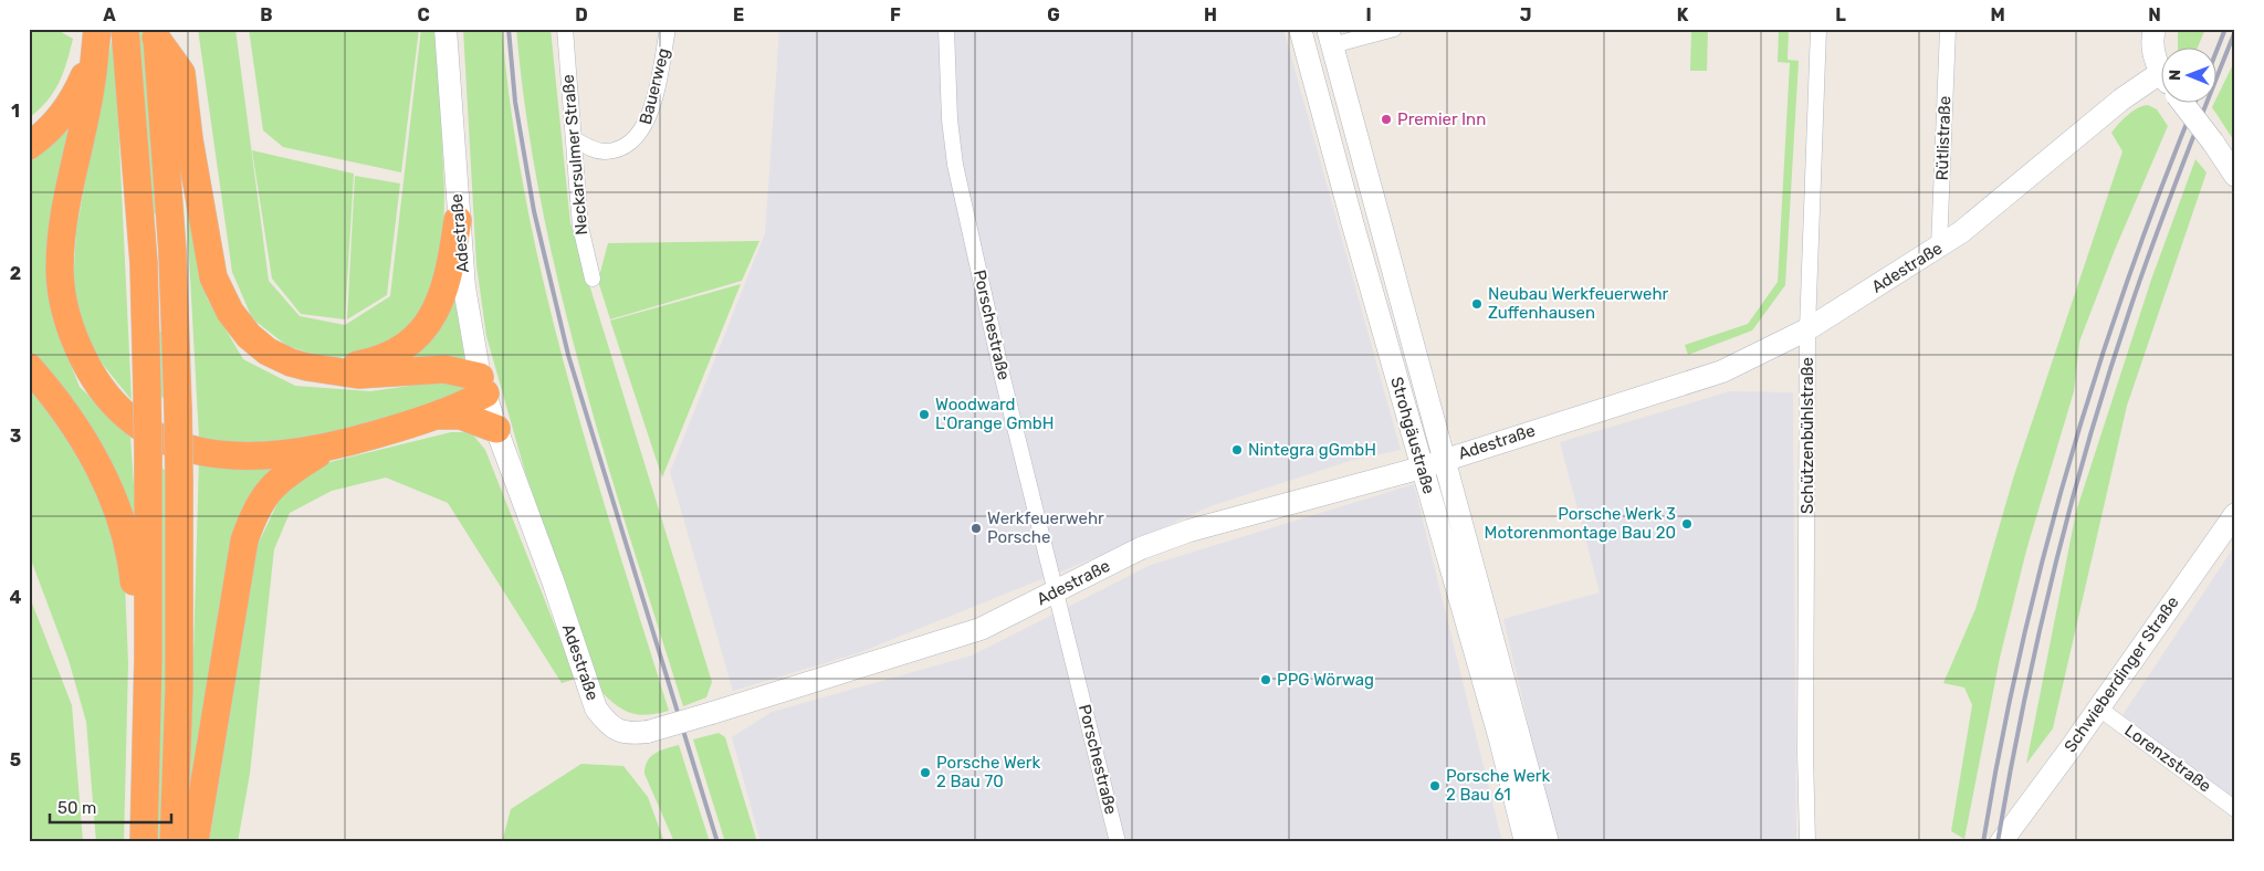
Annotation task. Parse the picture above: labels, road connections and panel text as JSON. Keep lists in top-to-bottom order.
{
  "streets": {
    "main road": ["Adestraße", "Strohgäustraße", "Schwieberdinger Straße"],
    "street": [
      "Bauerweg",
      "Rütlistraße",
      "Neckarsulmer Straße",
      "Porschestraße",
      "Schützenbühlstraße",
      "Lorenzstraße"
    ]
  },
  "crossings": [
    ["Bauerweg", "Neckarsulmer Straße"],
    ["Rütlistraße", "Adestraße"],
    ["Adestraße", "Porschestraße"],
    ["Adestraße", "Strohgäustraße"],
    ["Adestraße", "Schützenbühlstraße"],
    ["Schwieberdinger Straße", "Lorenzstraße"]
  ],
  "places": [
    "Premier Inn",
    "Neubau Werkfeuerwehr Zuffenhausen",
    "Woodward L'Orange GmbH",
    "Nintegra gGmbH",
    "Porsche Werk 3 Motorenmontage Bau 20",
    "Werkfeuerwehr Porsche",
    "PPG Wörwag",
    "Porsche Werk 2 Bau 70",
    "Porsche Werk 2 Bau 61"
  ],
  "scale_bar": "50 m",
  "north": "left",
  "grid": {
    "columns": [
      "A",
      "B",
      "C",
      "D",
      "E",
      "F",
      "G",
      "H",
      "I",
      "J",
      "K",
      "L",
      "M",
      "N"
    ],
    "rows": [
      "1",
      "2",
      "3",
      "4",
      "5"
    ]
  }
}
